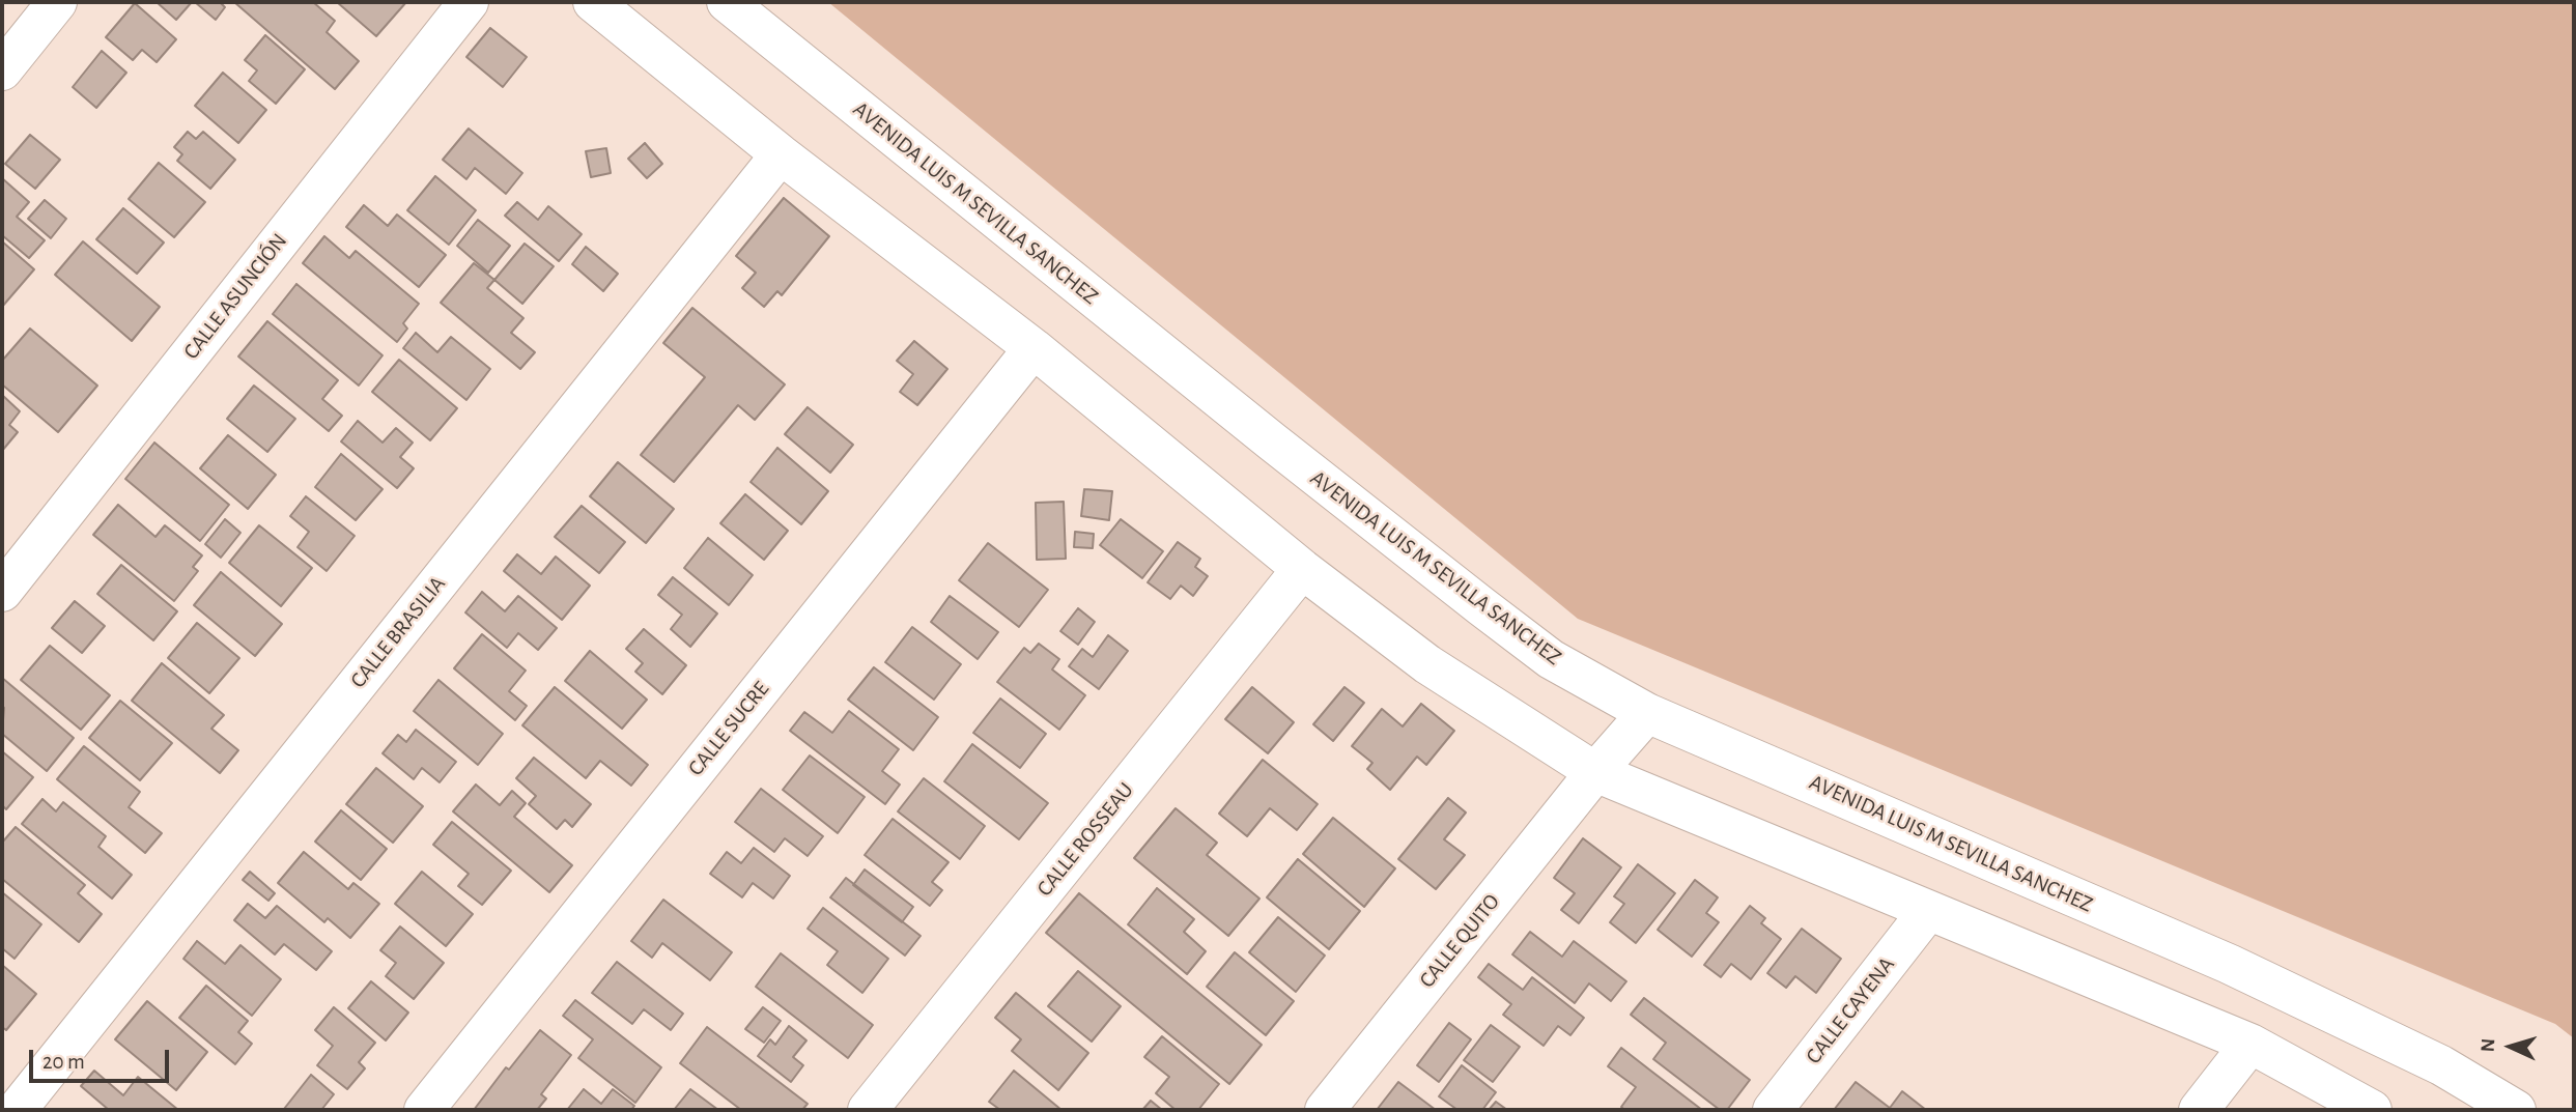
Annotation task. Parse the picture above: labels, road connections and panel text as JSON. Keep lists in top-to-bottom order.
{
  "streets": {
    "street": [
      "AVENIDA LUIS M SEVILLA SANCHEZ",
      "CALLE ASUNCIÓN",
      "CALLE BRASILIA",
      "CALLE SUCRE",
      "CALLE ROSSEAU",
      "CALLE QUITO",
      "CALLE CAYENA"
    ]
  },
  "crossings": [
    ["AVENIDA LUIS M SEVILLA SANCHEZ", "CALLE QUITO"]
  ],
  "scale_bar": "20 m",
  "north": "left"
}
